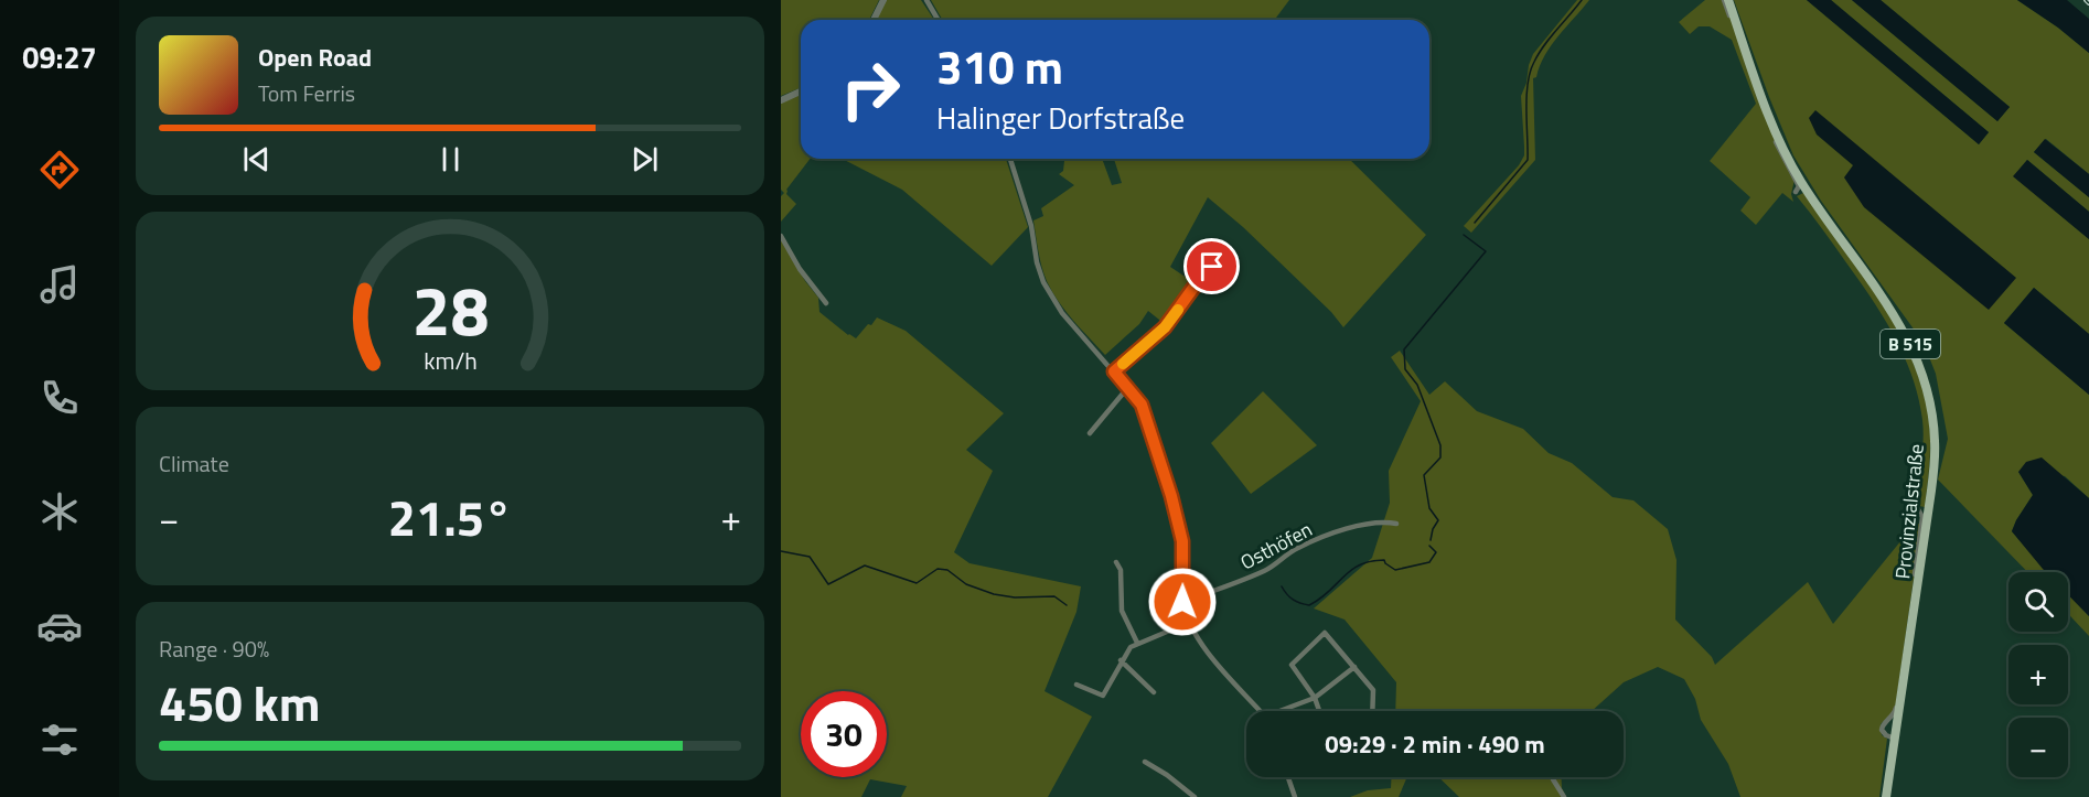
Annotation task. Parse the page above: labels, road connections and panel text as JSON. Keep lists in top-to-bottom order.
{
  "streets": {
    "main road": ["B 515", "Provinzialstraße"],
    "street": ["Osthöfen"]
  },
  "page": {
    "tabs": "09:27",
    "turn": ["310 m", "Halinger Dorfstraße"],
    "song": ["Open Road", "Tom Ferris"],
    "tile": [
      "Climate",
      ["Range · 90%", "450 km"]
    ],
    "heat": ["−", "21.5°", "+"],
    "map_buttons": ["+", "−"],
    "limit": "30",
    "trip": "09:29 · 2 min · 490 m",
    "gauge": ["28", "km/h"]
  }
}
